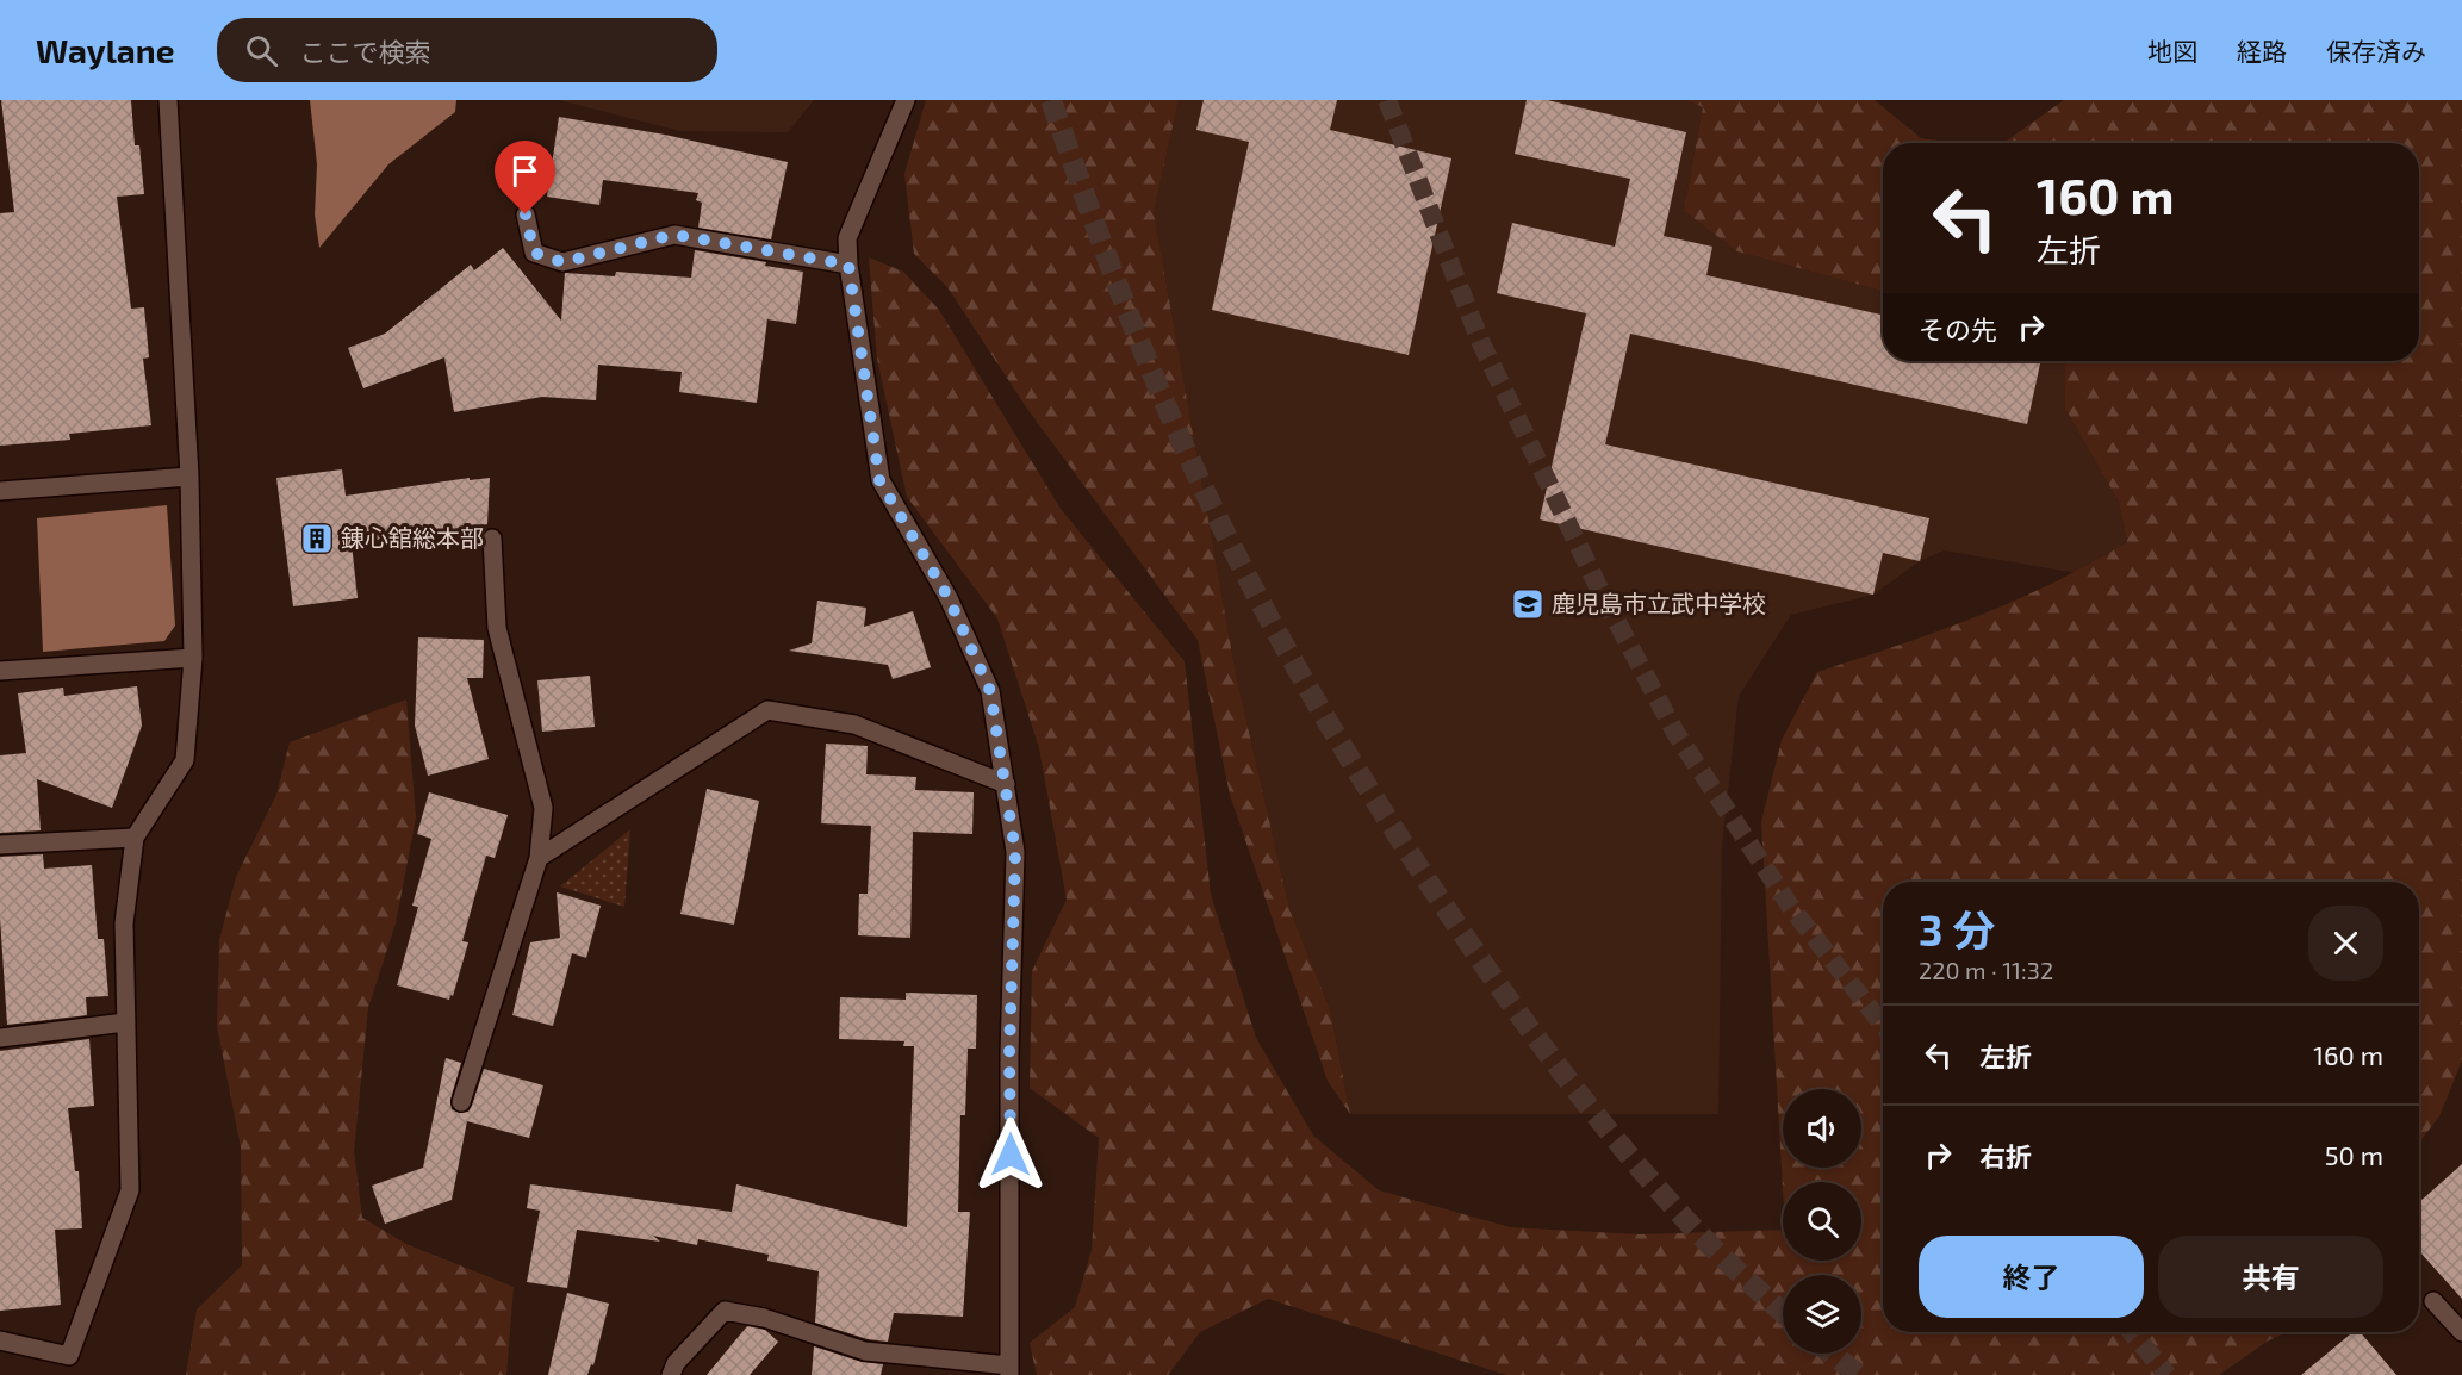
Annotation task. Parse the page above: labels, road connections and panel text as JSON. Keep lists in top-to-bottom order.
{
  "places": {
    "building": ["錬心舘総本部"],
    "school or university": ["鹿児島市立武中学校"]
  },
  "page": {
    "header": "Waylane",
    "search": "ここで検索",
    "nav": ["地図", "経路", "保存済み"],
    "turn": ["160 m", "左折"],
    "then": "その先",
    "heading": ["3 分", "220 m · 11:32"],
    "list": [
      {
        "name": "左折",
        "value": "160 m"
      },
      {
        "name": "右折",
        "value": "50 m"
      }
    ],
    "buttons": ["終了", "共有"]
  }
}
